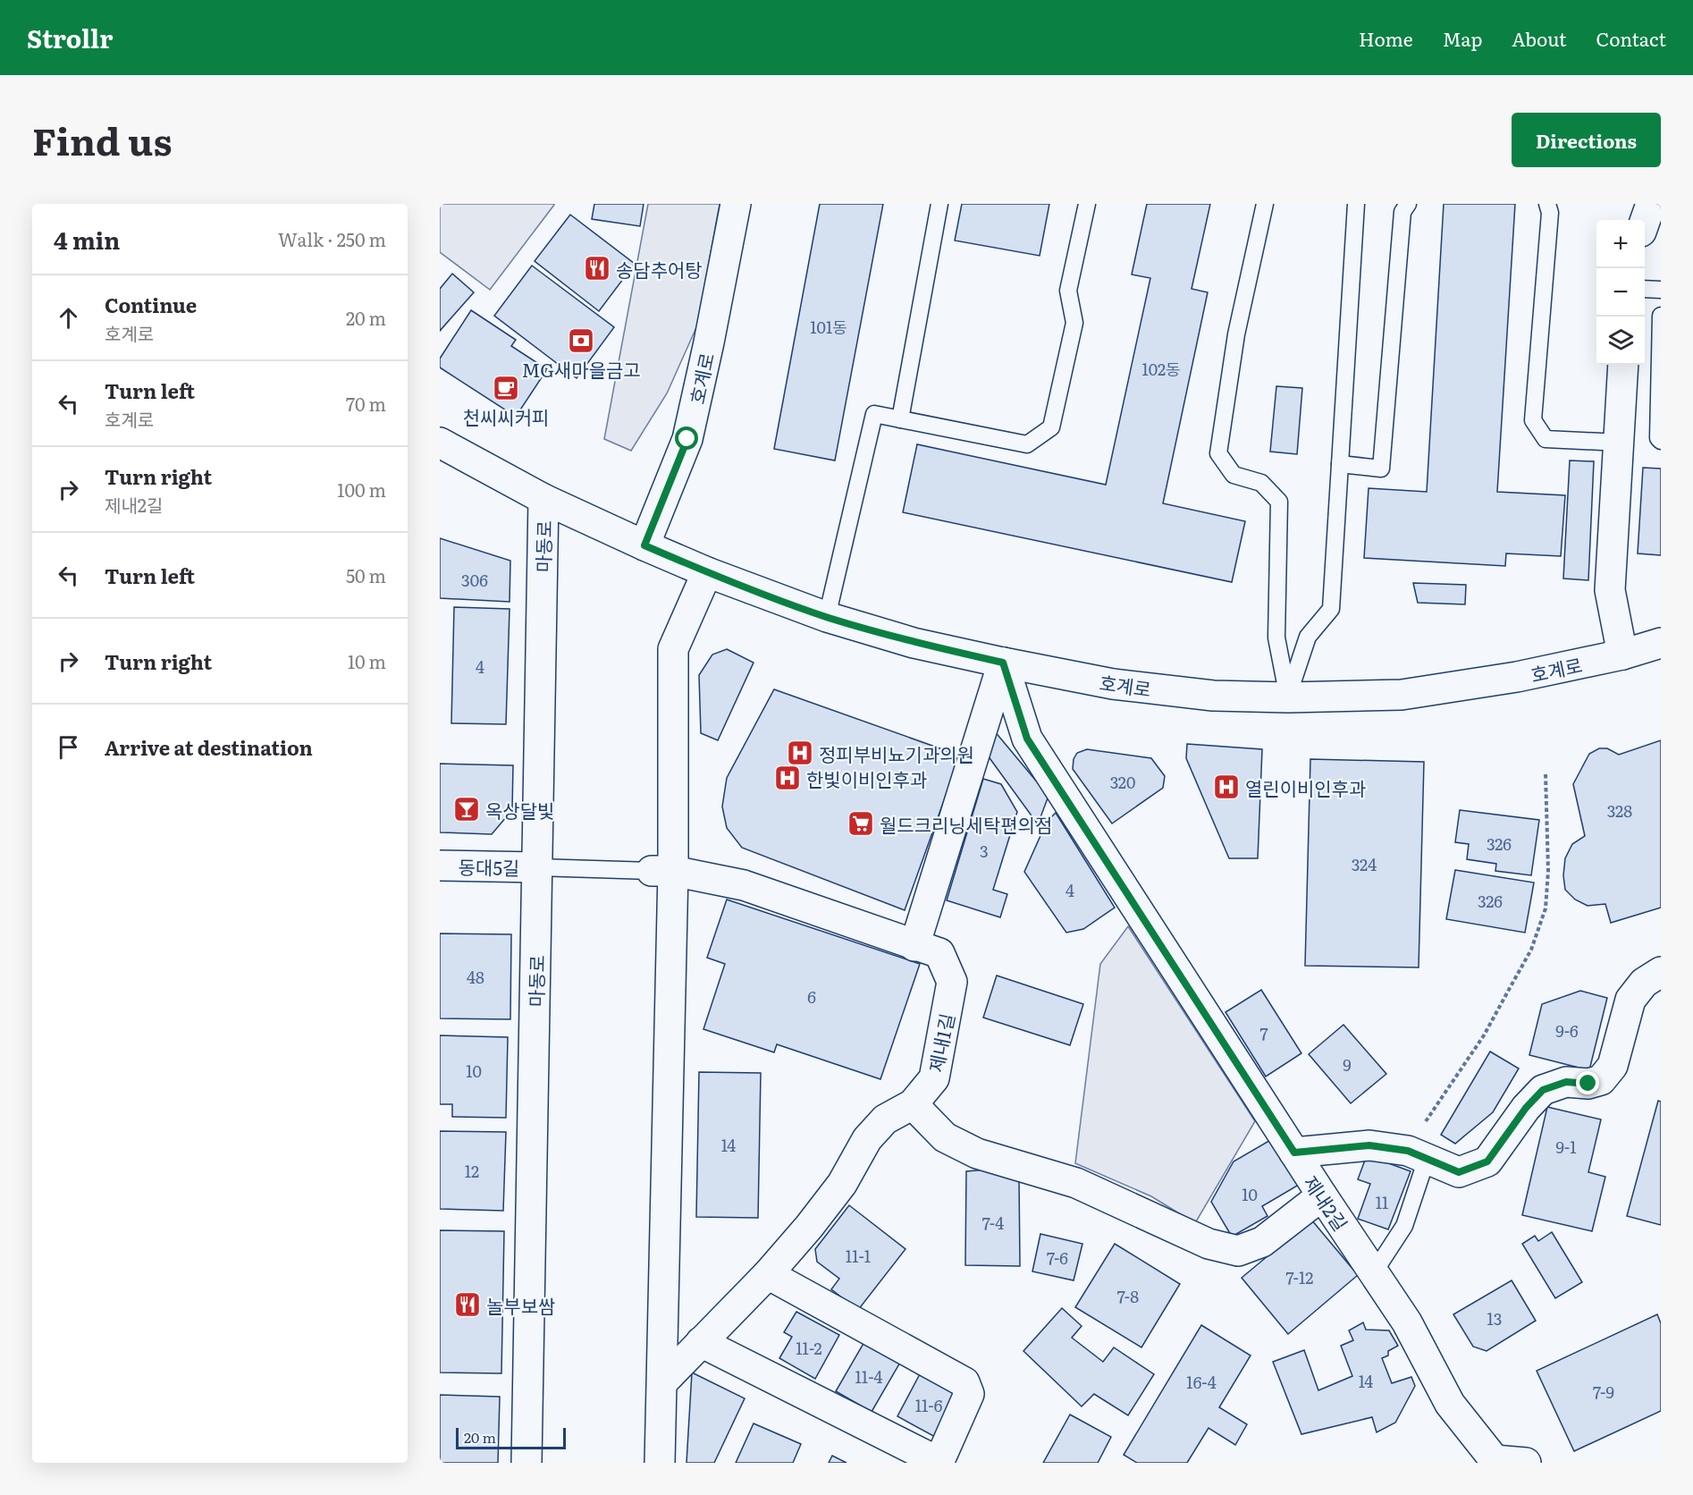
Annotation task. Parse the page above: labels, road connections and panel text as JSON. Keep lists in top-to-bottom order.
{
  "streets": {
    "street": [
      "호계로",
      "마동로",
      "동대5길",
      "제내1길",
      "제내2길"
    ]
  },
  "crossings": [
    ["호계로", "마동로"],
    ["호계로", "제내2길"],
    ["마동로", "동대5길"]
  ],
  "places": {
    "restaurant": ["송담추어탕", "놀부보쌈"],
    "bank": ["MG새마을금고"],
    "cafe": ["천씨씨커피"],
    "hospital": ["정피부비뇨기과의원", "한빛이비인후과", "열린이비인후과"],
    "bar": ["옥상달빛"],
    "supermarket": ["월드크리닝세탁편의점"]
  },
  "house_numbers": [
    "101동",
    "102동",
    "306",
    "4",
    "320",
    "328",
    "326",
    "3",
    "324",
    "4",
    "326",
    "48",
    "6",
    "9-6",
    "7",
    "9",
    "10",
    "14",
    "9-1",
    "12",
    "10",
    "11",
    "7-4",
    "11-1",
    "7-6",
    "7-12",
    "7-8",
    "13",
    "11-2",
    "11-4",
    "14",
    "16-4",
    "7-9",
    "11-6"
  ],
  "scale_bar": "20 m",
  "page": {
    "header": "Strollr",
    "nav": [
      "Home",
      "Map",
      "About",
      "Contact"
    ],
    "title": "Find us",
    "buttons": "Directions",
    "heading": ["4 min", "Walk · 250 m"],
    "map_buttons": ["+", "−"],
    "list": [
      ["Continue", "호계로", "20 m"],
      ["Turn left", "호계로", "70 m"],
      ["Turn right", "제내2길", "100 m"],
      ["Turn left", "50 m"],
      ["Turn right", "10 m"],
      "Arrive at destination"
    ],
    "scale": "20 m"
  }
}
